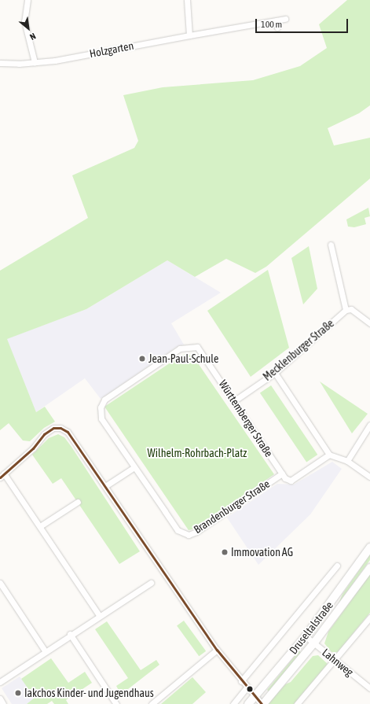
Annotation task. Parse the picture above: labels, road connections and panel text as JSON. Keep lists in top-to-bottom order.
{
  "streets": {
    "main road": ["Druseltalstraße"],
    "street": [
      "Holzgarten",
      "Mecklenburger Straße",
      "Württemberger Straße",
      "Brandenburger Straße",
      "Lahnweg"
    ]
  },
  "crossings": [
    ["Mecklenburger Straße", "Württemberger Straße"],
    ["Württemberger Straße", "Brandenburger Straße"],
    ["Druseltalstraße", "Lahnweg"]
  ],
  "parks": ["Wilhelm-Rohrbach-Platz"],
  "places": ["Jean-Paul-Schule", "Immovation AG", "Iakchos Kinder- und Jugendhaus"],
  "scale_bar": "100 m",
  "north": "bottom right"
}
